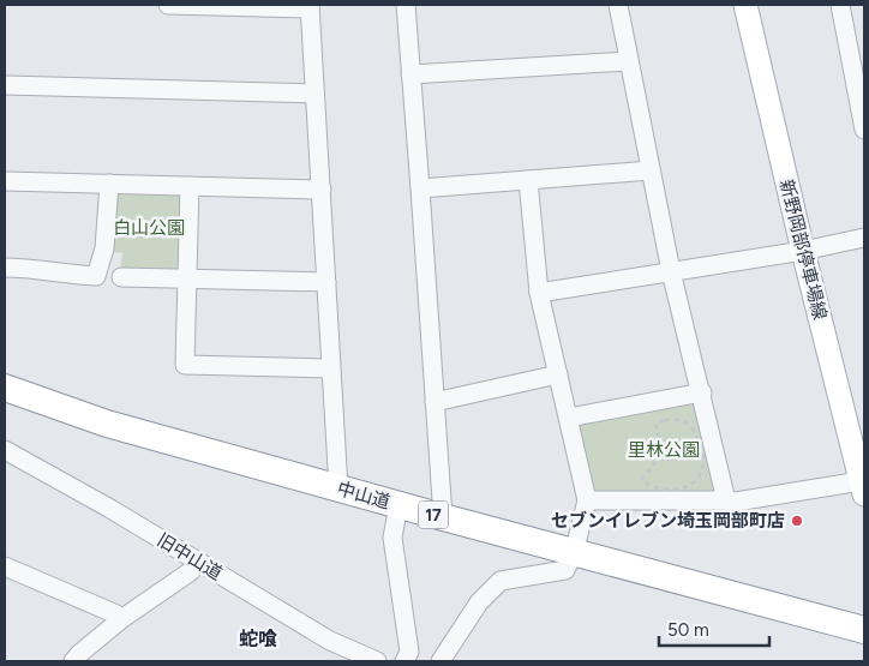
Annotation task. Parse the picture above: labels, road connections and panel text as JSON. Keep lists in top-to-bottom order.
{
  "streets": {
    "highway": ["中山道", "17"],
    "main road": ["新野岡部停車場線"],
    "street": ["旧中山道"]
  },
  "districts": ["蛇喰"],
  "parks": ["白山公園", "里林公園"],
  "places": ["セブンイレブン埼玉岡部町店"],
  "scale_bar": "50 m"
}
